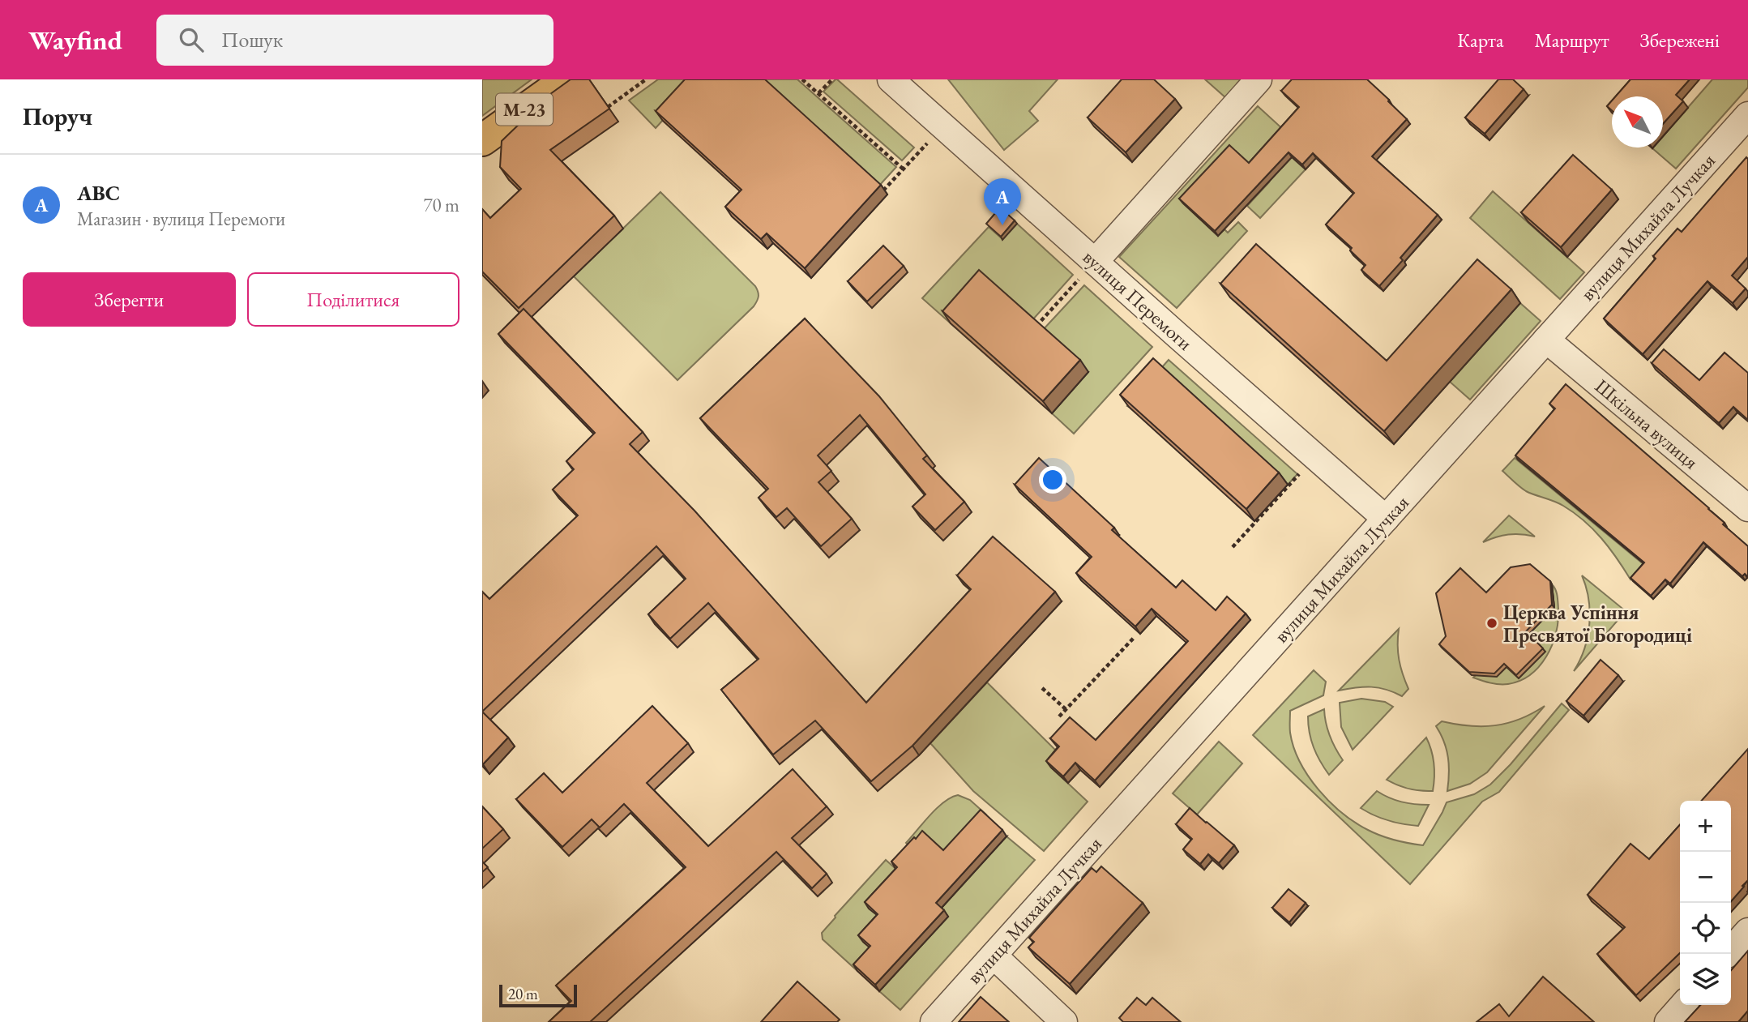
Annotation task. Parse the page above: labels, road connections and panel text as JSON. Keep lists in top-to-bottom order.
{
  "streets": {
    "highway": ["М-23"],
    "street": ["вулиця Михайла Лучкая", "вулиця Перемоги", "Шкільна вулиця"]
  },
  "crossings": [
    ["вулиця Михайла Лучкая", "вулиця Перемоги"],
    ["вулиця Михайла Лучкая", "Шкільна вулиця"]
  ],
  "places": ["Церква Успіння Пресвятої Богородиці"],
  "scale_bar": "20 m",
  "north": "top left",
  "page": {
    "header": "Wayfind",
    "search": "Пошук",
    "nav": ["Карта", "Маршрут", "Збережені"],
    "heading": "Поруч",
    "list": [
      {
        "mark": "A",
        "name": "ABC",
        "note": "Магазин · вулиця Перемоги",
        "value": "70 m"
      }
    ],
    "pins": "A",
    "buttons": ["Зберегти", "Поділитися"],
    "map_buttons": ["+", "−"],
    "scale": "20 m"
  }
}
